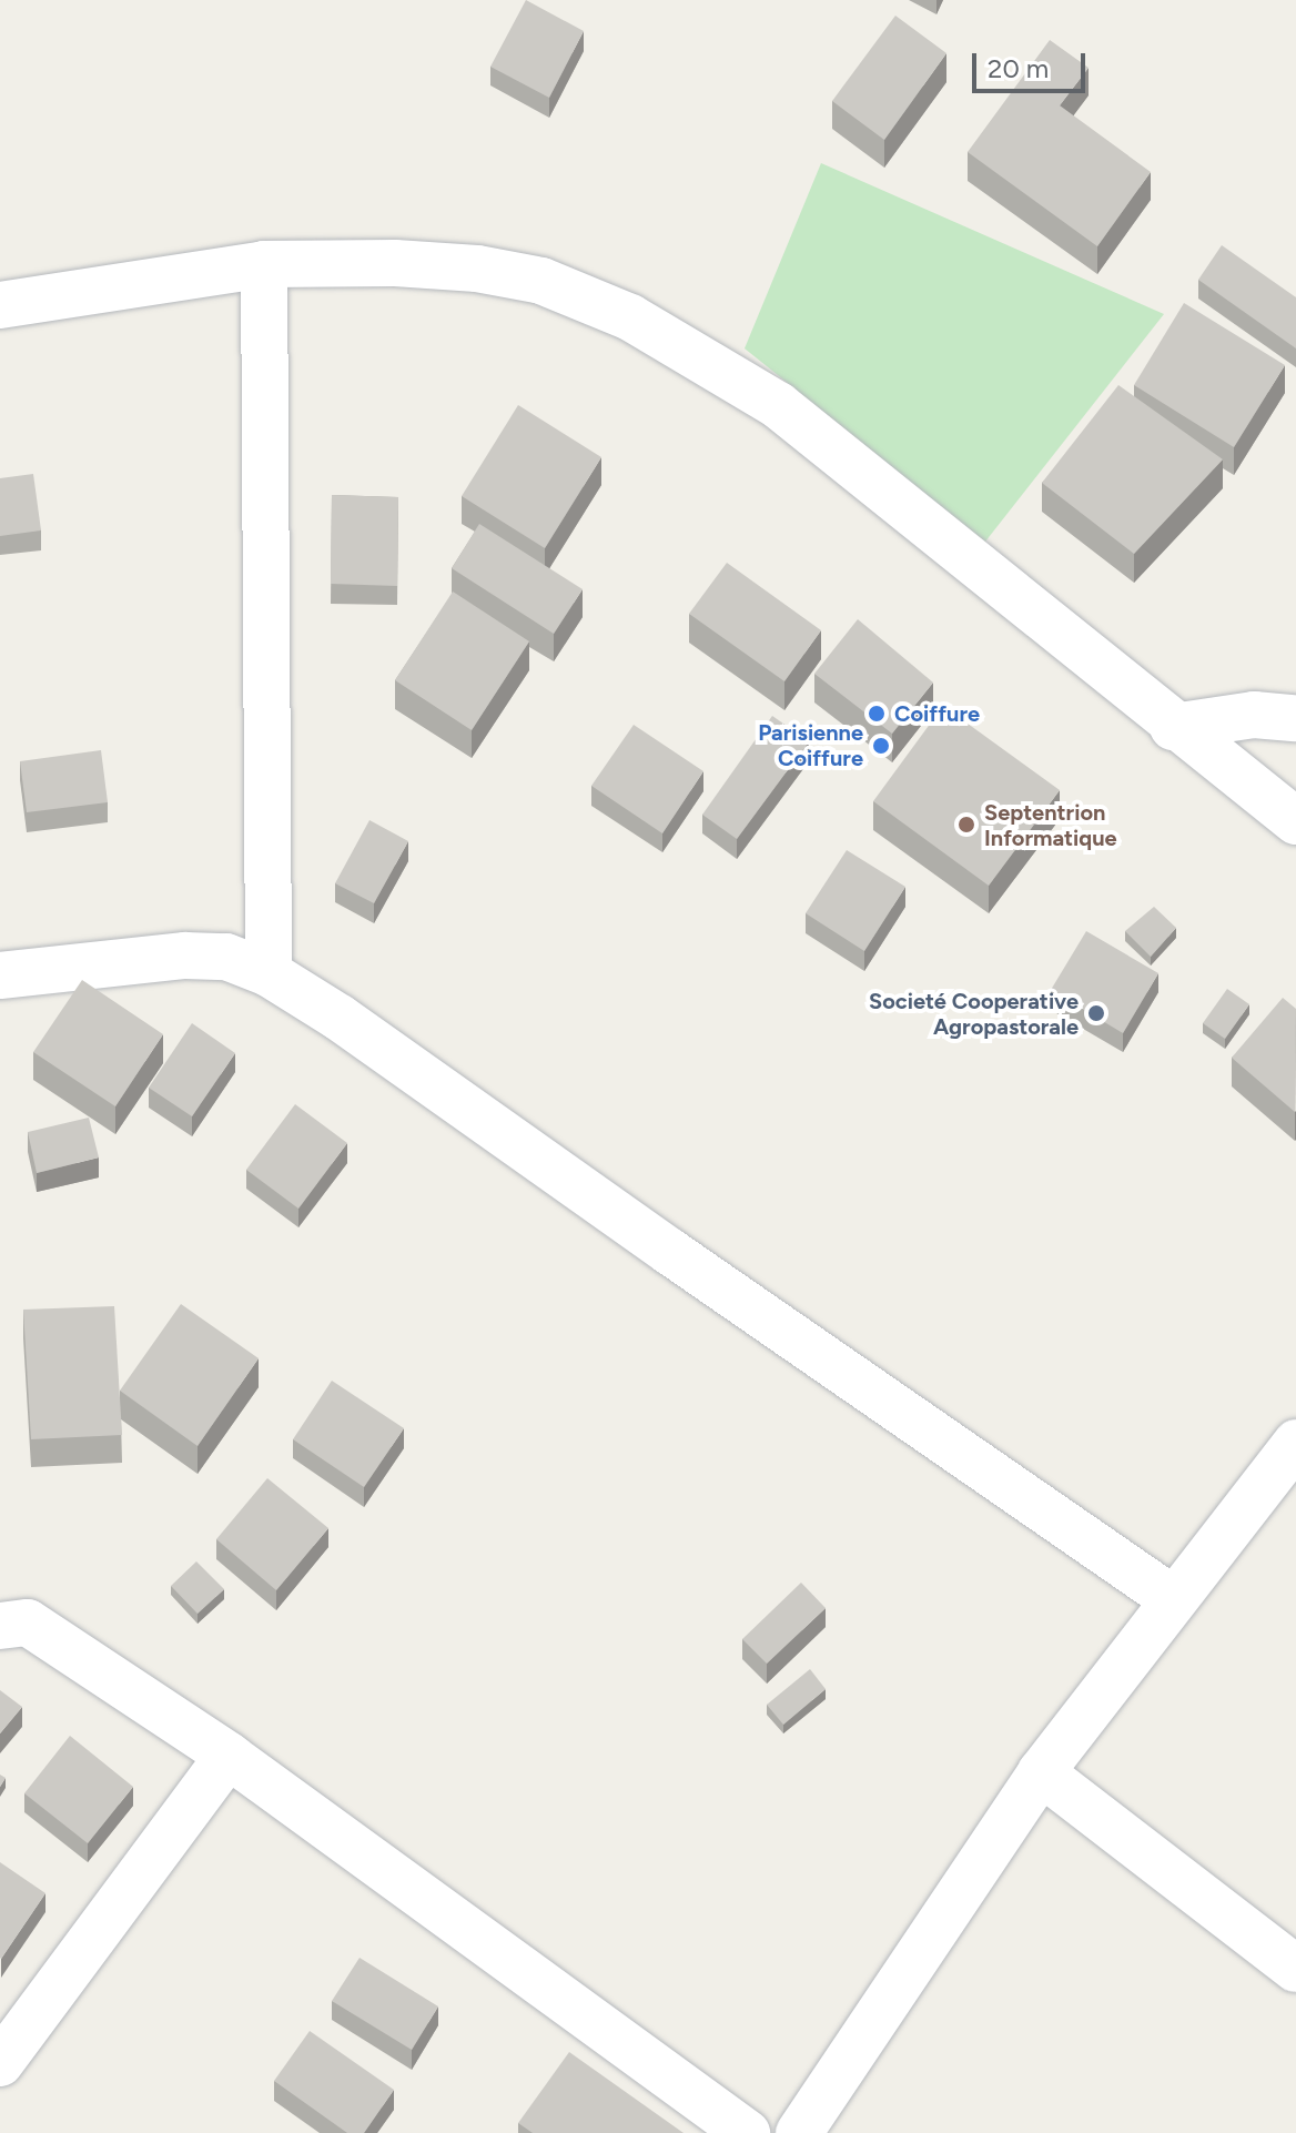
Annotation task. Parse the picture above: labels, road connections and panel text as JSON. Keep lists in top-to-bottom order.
{
  "places": [
    "Coiffure",
    "Parisienne Coiffure",
    "Septentrion Informatique",
    "Societé Cooperative Agropastorale"
  ],
  "scale_bar": "20 m"
}
